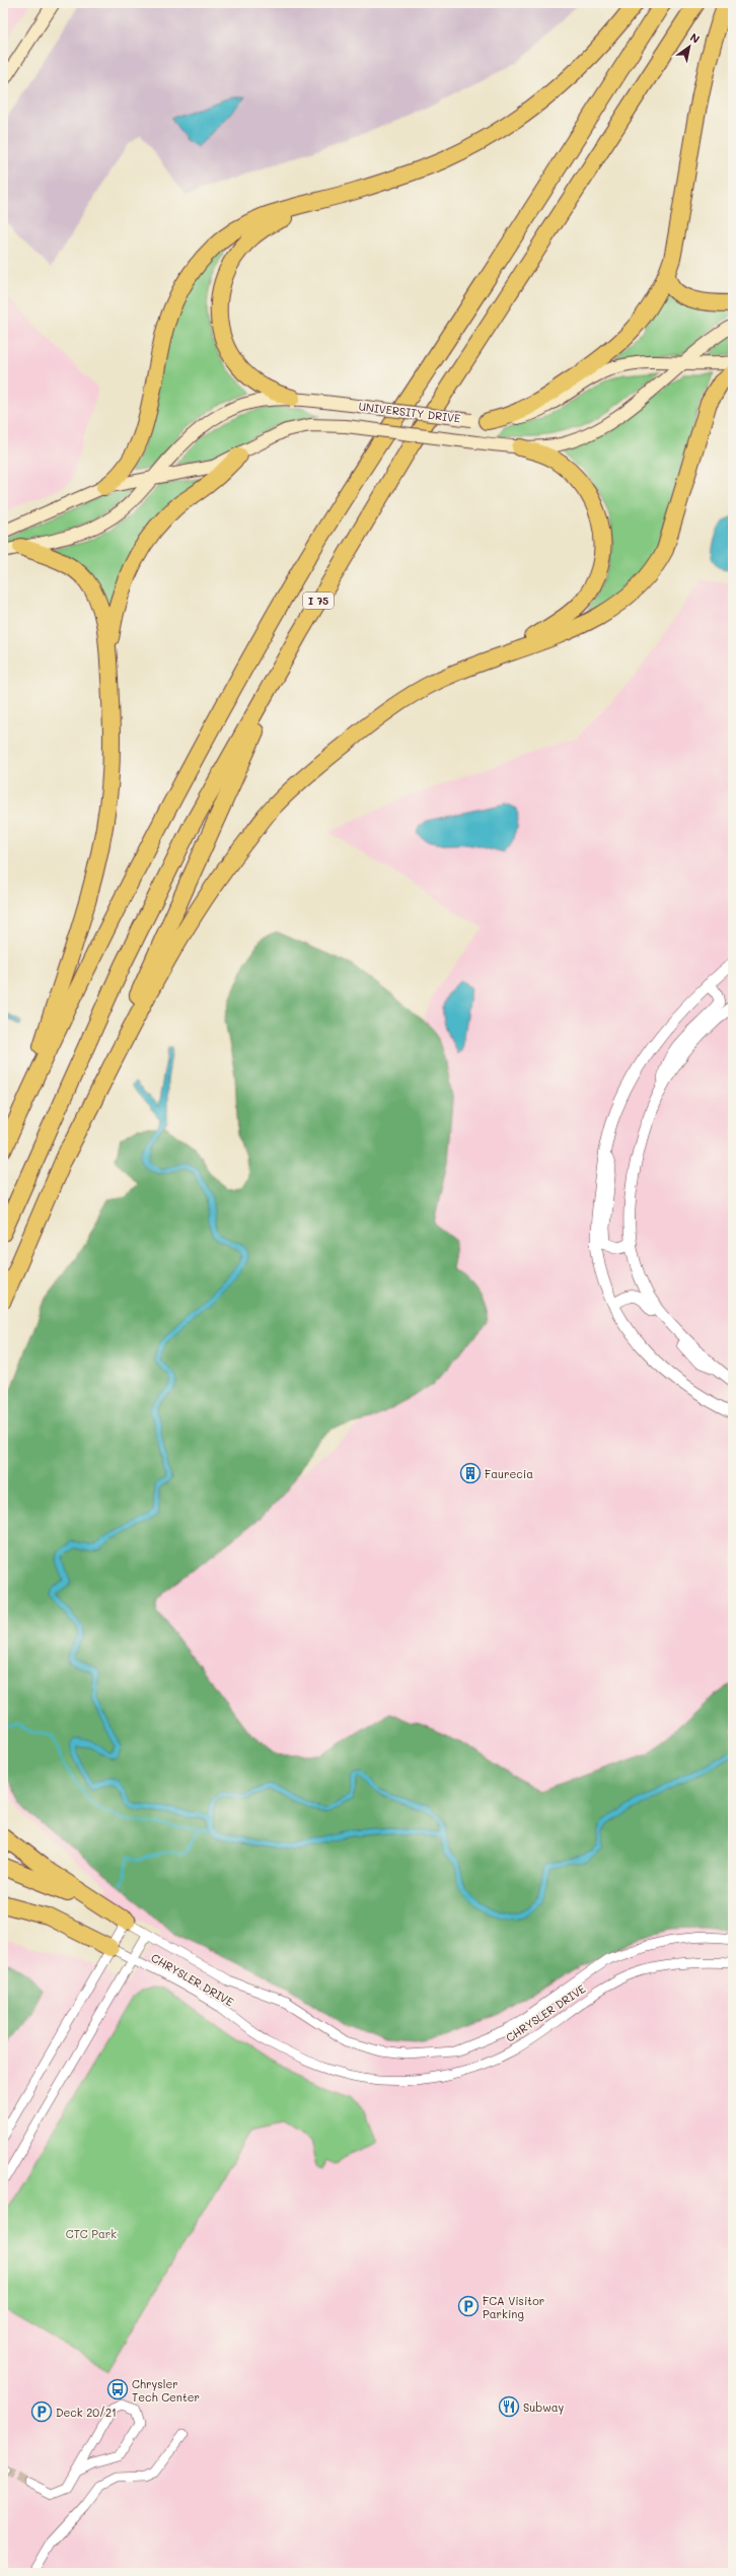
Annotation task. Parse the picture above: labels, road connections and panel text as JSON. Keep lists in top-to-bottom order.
{
  "streets": {
    "highway": ["I 75"],
    "main road": ["UNIVERSITY DRIVE"],
    "street": ["CHRYSLER DRIVE"]
  },
  "parks": ["CTC Park"],
  "places": {
    "building": ["Faurecia"],
    "parking": ["FCA Visitor Parking", "Deck 20/21"],
    "bus stop": ["Chrysler Tech Center"],
    "restaurant": ["Subway"]
  },
  "north": "top right"
}
